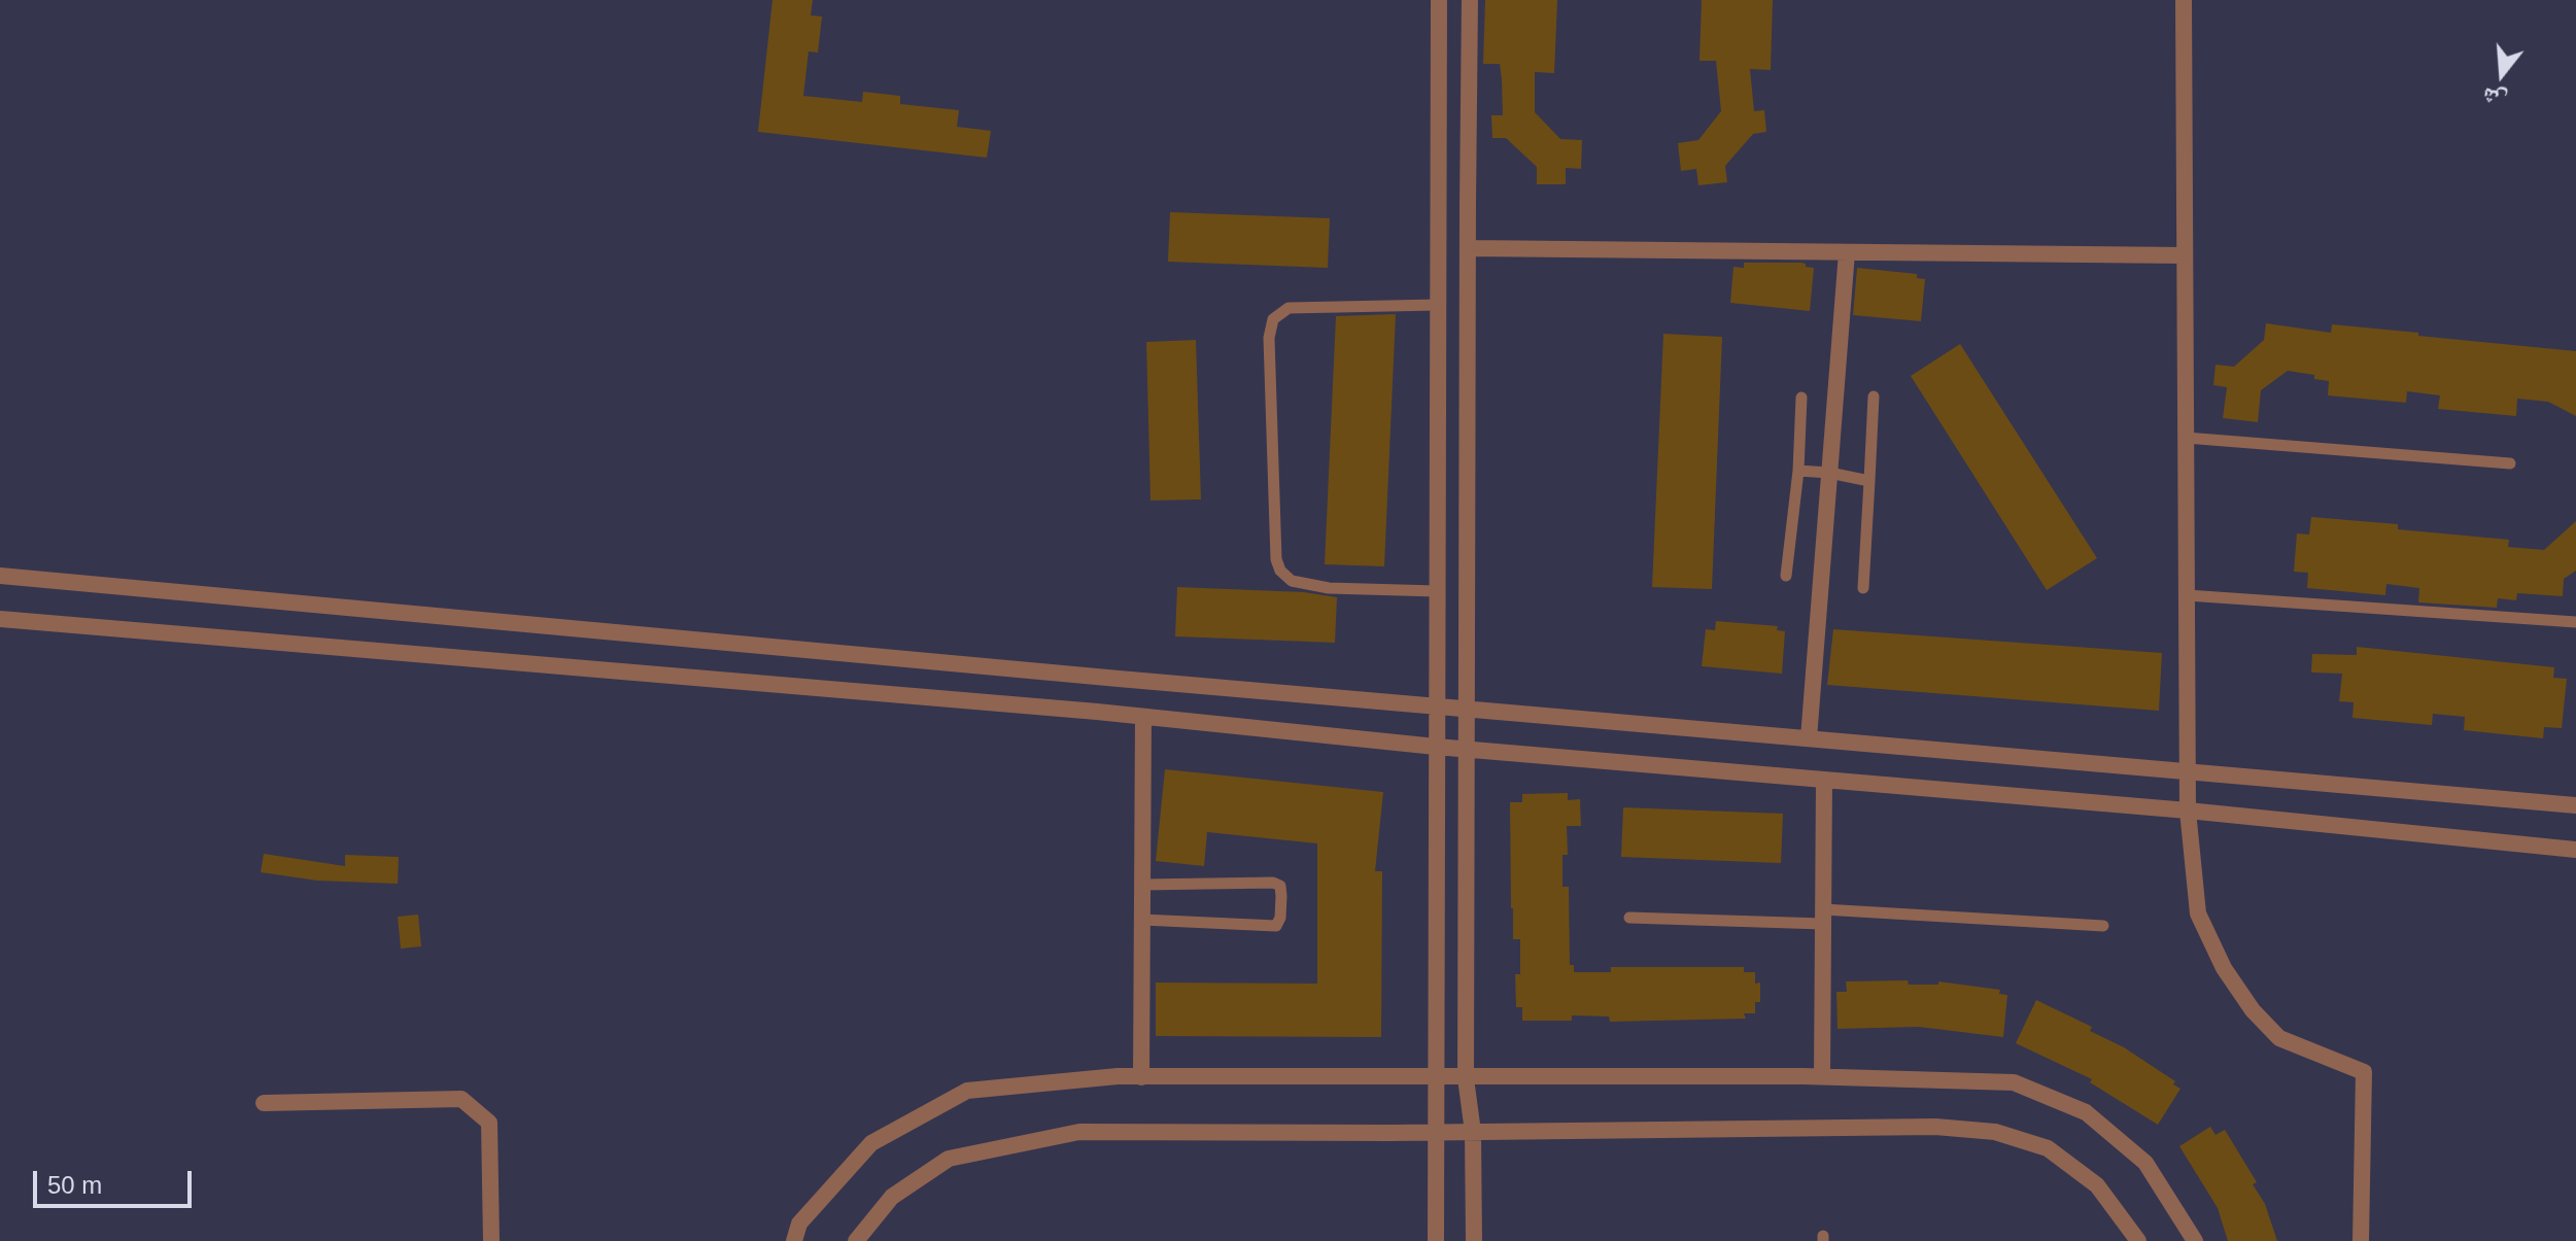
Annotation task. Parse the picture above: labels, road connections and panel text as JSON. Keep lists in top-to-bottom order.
{
  "scale_bar": "50 m",
  "north": "bottom"
}
